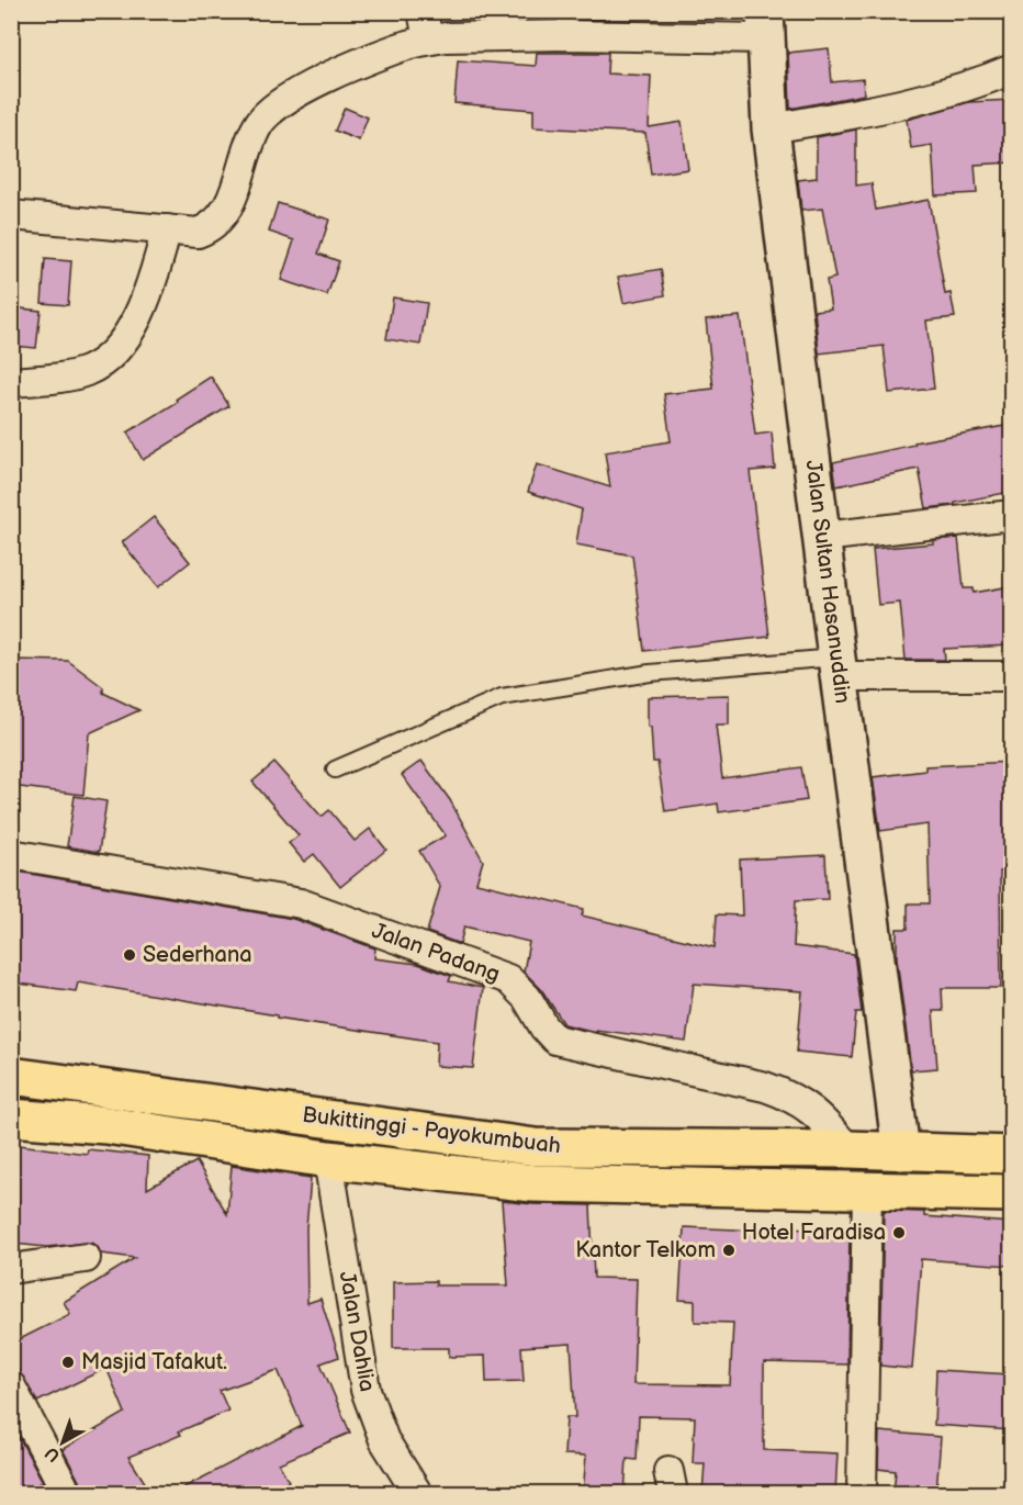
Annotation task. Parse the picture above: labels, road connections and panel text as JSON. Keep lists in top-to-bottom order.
{
  "streets": {
    "highway": ["Bukittinggi - Payokumbuah"],
    "street": ["Jalan Sultan Hasanuddin", "Jalan Padang", "Jalan Dahlia"]
  },
  "crossings": [
    ["Jalan Sultan Hasanuddin", "Bukittinggi - Payokumbuah"],
    ["Jalan Padang", "Bukittinggi - Payokumbuah"],
    ["Bukittinggi - Payokumbuah", "Jalan Dahlia"]
  ],
  "places": [
    "Sederhana",
    "Hotel Faradisa",
    "Kantor Telkom",
    "Masjid Tafakut."
  ],
  "north": "bottom left"
}
